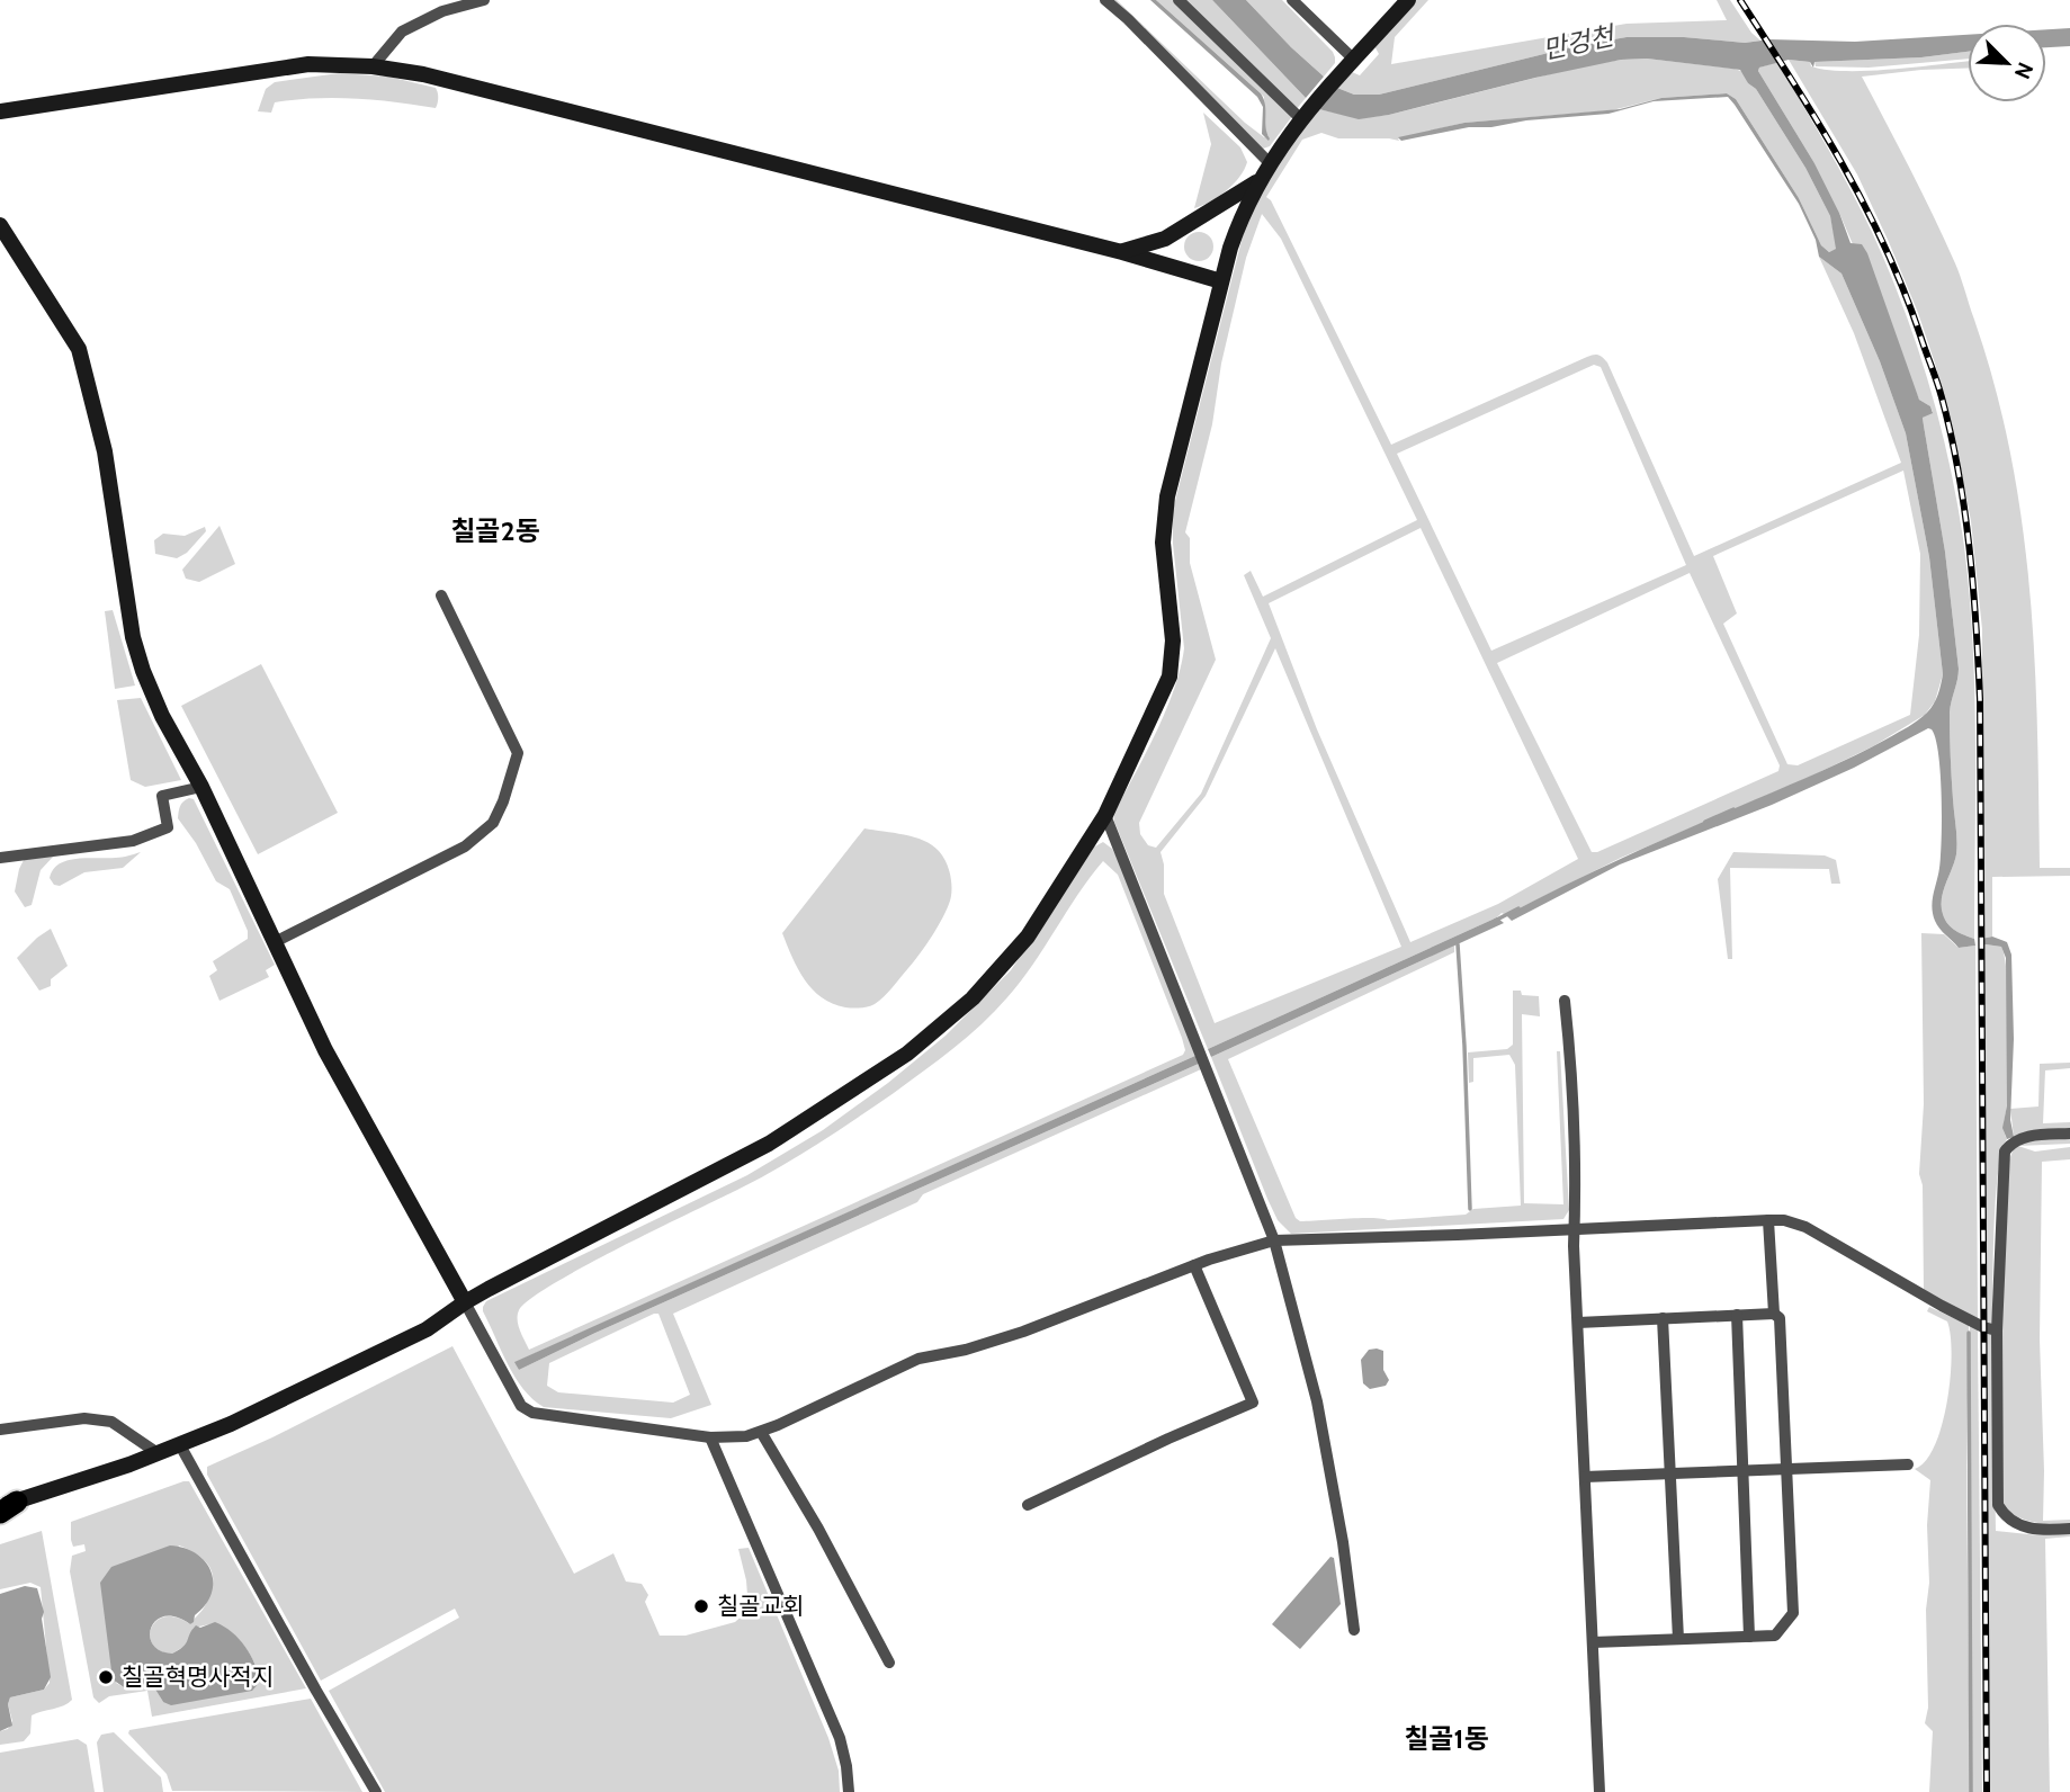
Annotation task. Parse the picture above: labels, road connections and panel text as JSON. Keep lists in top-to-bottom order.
{
  "districts": ["칠골2동", "칠골1동"],
  "water": ["만겅천"],
  "places": ["칠골교회", "칠골혁명사적지"],
  "north": "bottom right"
}
